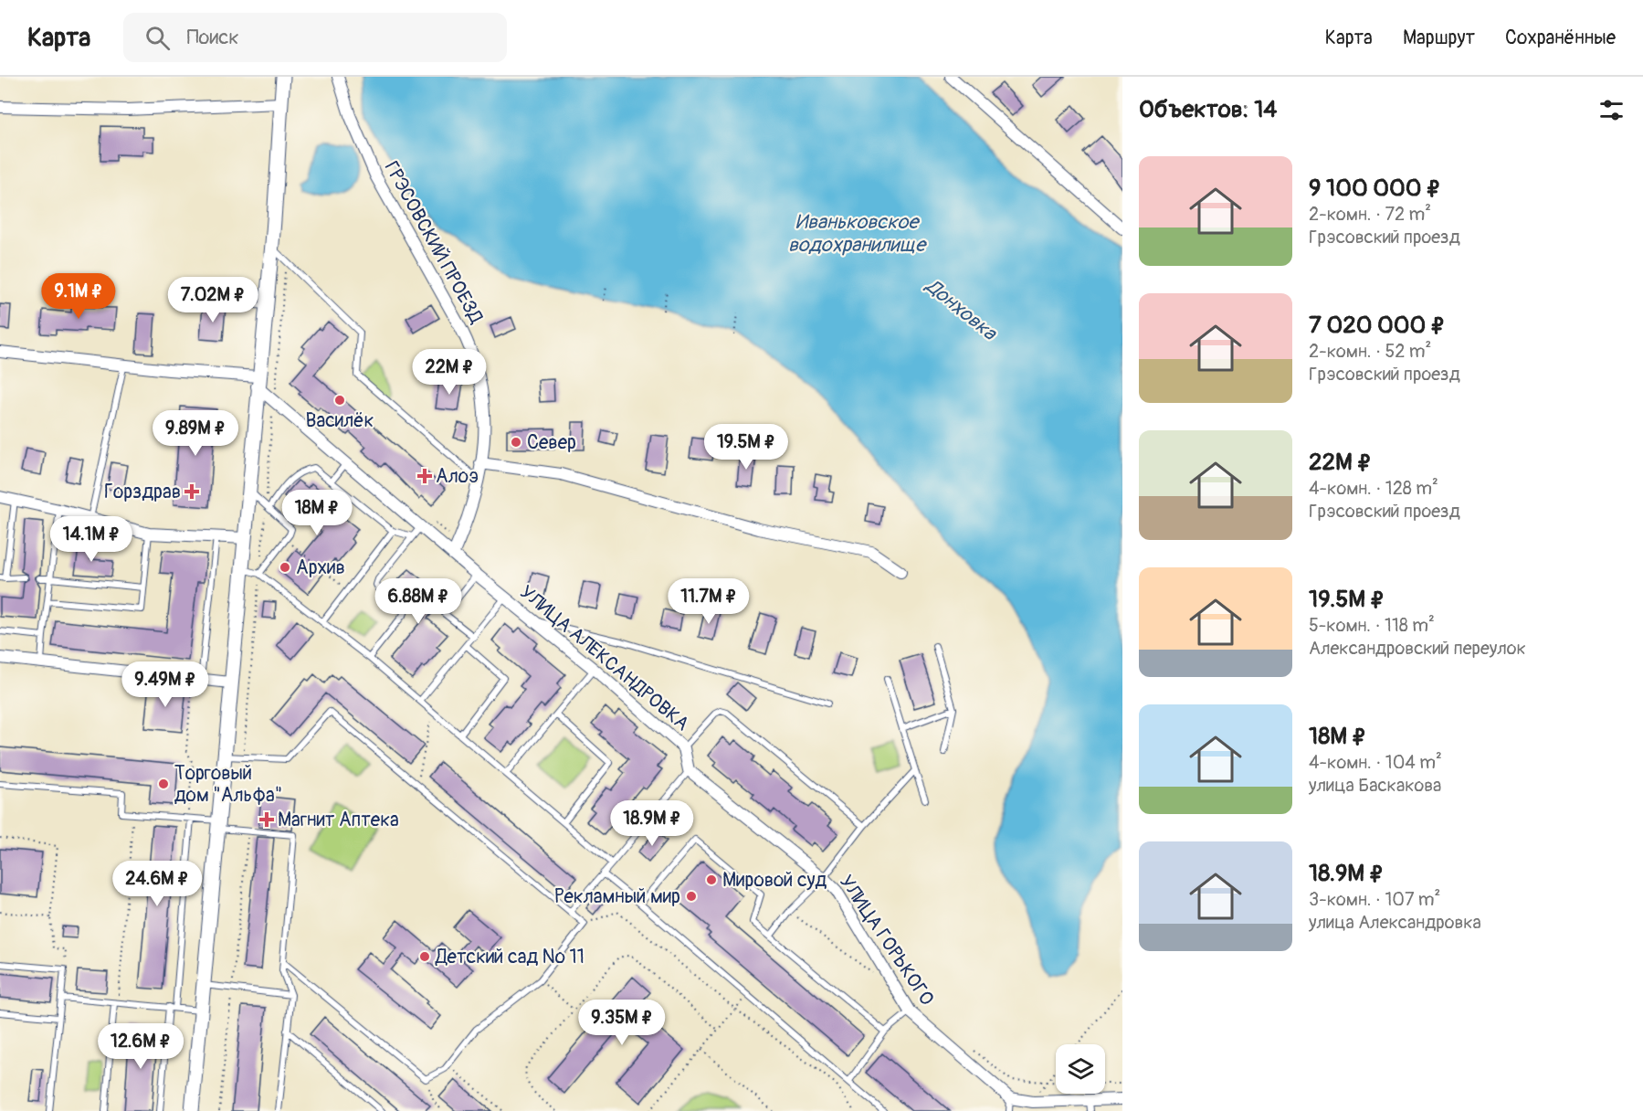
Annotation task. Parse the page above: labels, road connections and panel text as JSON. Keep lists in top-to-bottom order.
{
  "streets": {
    "street": ["ГРЭСОВСКИЙ ПРОЕЗД", "УЛИЦА АЛЕКСАНДРОВКА", "УЛИЦА ГОРЬКОГО"]
  },
  "crossings": [
    ["ГРЭСОВСКИЙ ПРОЕЗД", "УЛИЦА АЛЕКСАНДРОВКА"]
  ],
  "water": ["Иваньковское водохранилище", "Донховка"],
  "places": {
    "other": [
      "Василёк",
      "Север",
      "Архив",
      "Торговый дом \"Альфа\"",
      "Мировой суд",
      "Рекламный мир",
      "Детский сад № 11"
    ],
    "health": ["Алоэ", "Горздрав", "Магнит Аптека"]
  },
  "page": {
    "header": "Карта",
    "search": "Поиск",
    "nav": ["Карта", "Маршрут", "Сохранённые"],
    "heading": "Объектов: 14",
    "list": [
      {
        "name": "9 100 000 ₽",
        "note": "2-комн. · 72 m² · Грэсовский проезд"
      },
      {
        "name": "7 020 000 ₽",
        "note": "2-комн. · 52 m² · Грэсовский проезд"
      },
      {
        "name": "22M ₽",
        "note": "4-комн. · 128 m² · Грэсовский проезд"
      },
      {
        "name": "19.5M ₽",
        "note": "5-комн. · 118 m² · Александровский переулок"
      },
      {
        "name": "18M ₽",
        "note": "4-комн. · 104 m² · улица Баскакова"
      },
      {
        "name": "18.9M ₽",
        "note": "3-комн. · 107 m² · улица Александровка"
      }
    ],
    "price": [
      "9.1M ₽",
      "7.02M ₽",
      "22M ₽",
      "9.89M ₽",
      "19.5M ₽",
      "18M ₽",
      "14.1M ₽",
      "6.88M ₽",
      "11.7M ₽",
      "9.49M ₽",
      "18.9M ₽",
      "24.6M ₽",
      "9.35M ₽",
      "12.6M ₽"
    ]
  }
}
